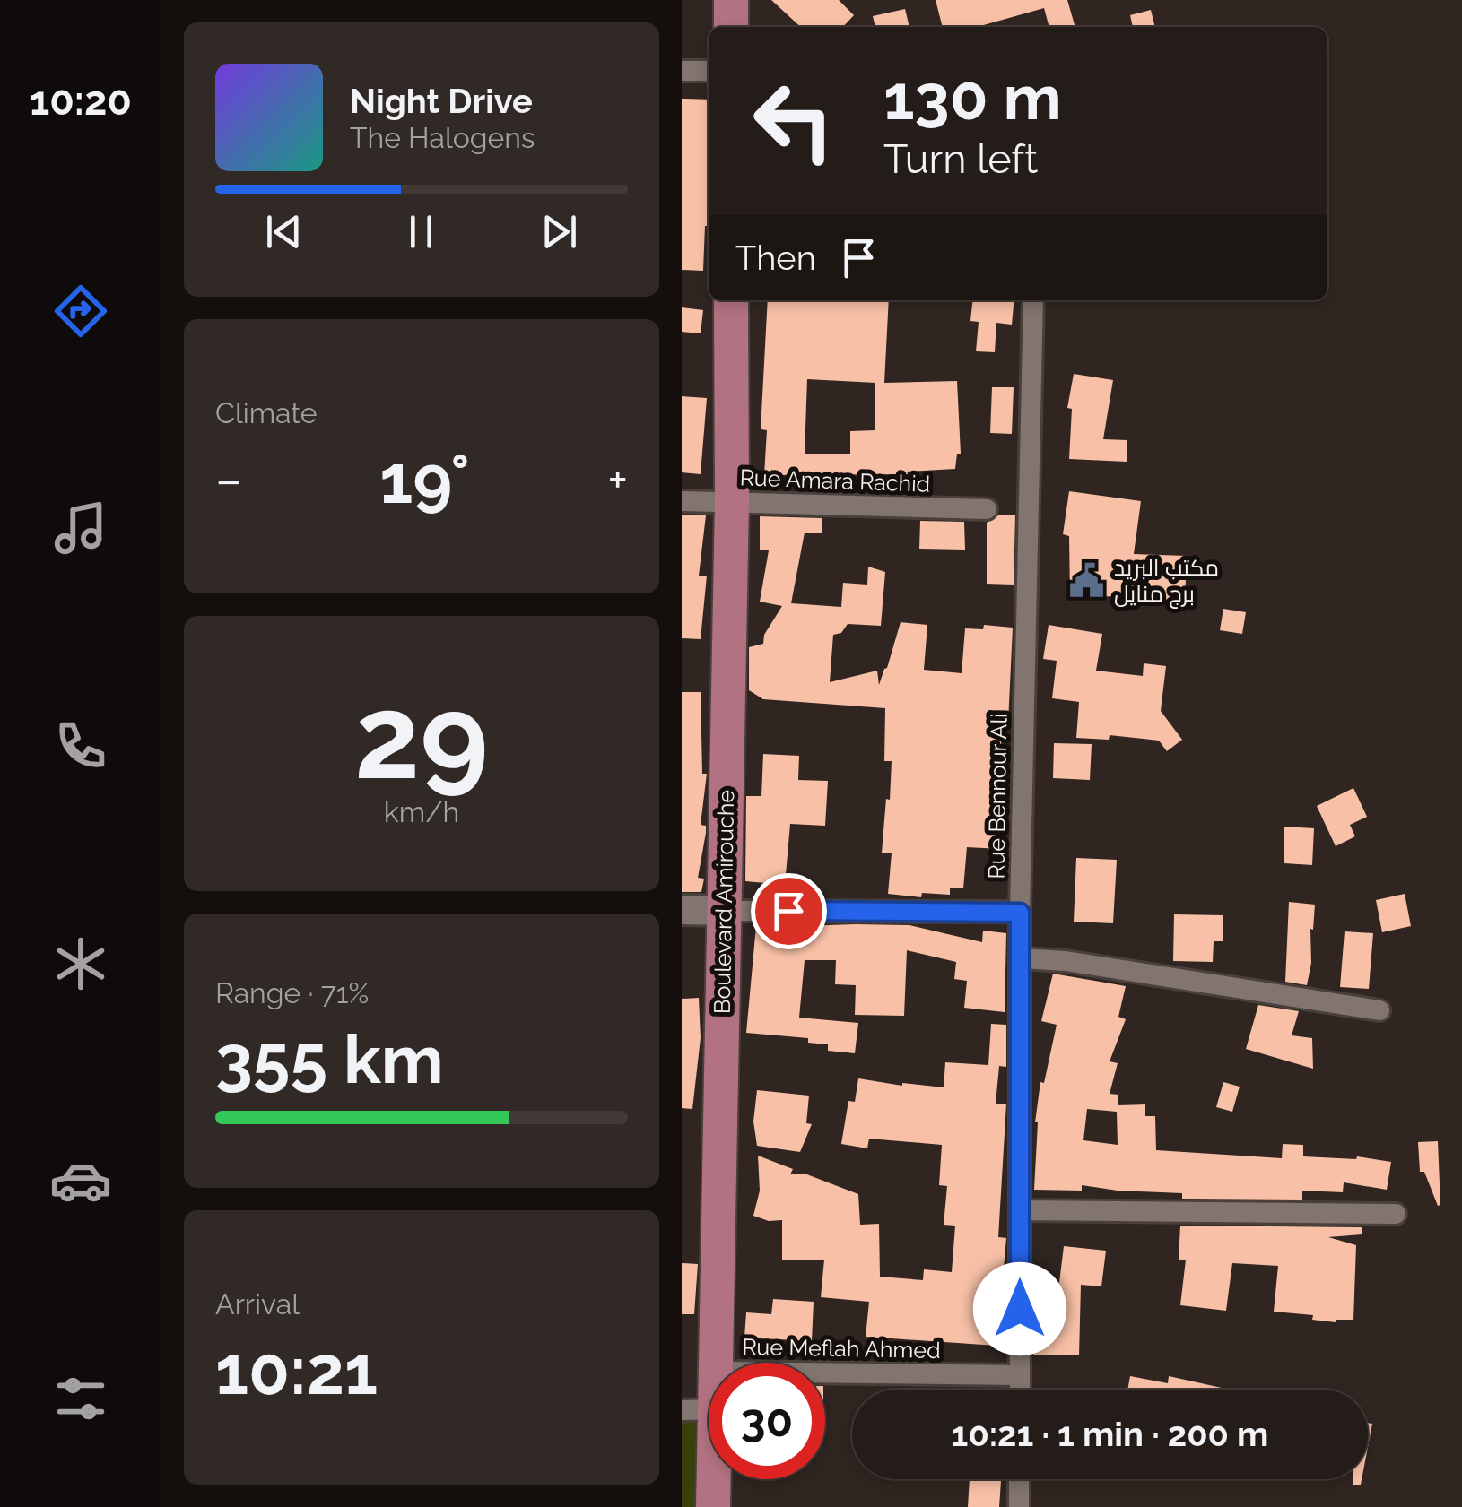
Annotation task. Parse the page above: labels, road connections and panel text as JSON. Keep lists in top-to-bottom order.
{
  "streets": {
    "main road": ["Boulevard Amirouche"],
    "street": ["Rue Amara Rachid", "Rue Bennour Ali", "Rue Meflah Ahmed"]
  },
  "crossings": [
    ["Rue Amara Rachid", "Boulevard Amirouche"],
    ["Rue Bennour Ali", "Rue Meflah Ahmed"]
  ],
  "places": {
    "public building": ["مكتب البريد برج منايل"]
  },
  "page": {
    "tabs": "10:20",
    "turn": ["130 m", "Turn left"],
    "song": ["Night Drive", "The Halogens"],
    "then": "Then",
    "tile": [
      "Climate",
      ["29", "km/h"],
      ["Range · 71%", "355 km"],
      ["Arrival", "10:21"]
    ],
    "heat": ["−", "19°", "+"],
    "limit": "30",
    "trip": "10:21 · 1 min · 200 m"
  }
}
